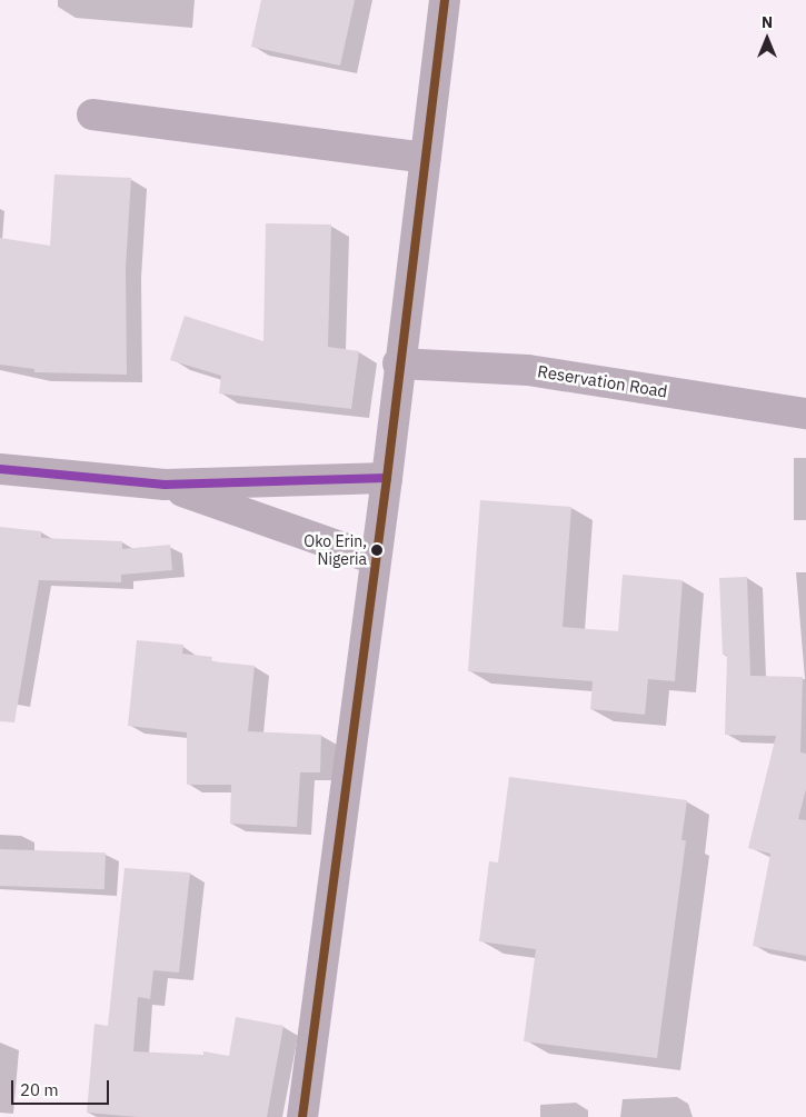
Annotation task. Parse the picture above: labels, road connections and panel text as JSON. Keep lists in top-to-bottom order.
{
  "streets": {
    "street": ["Reservation Road"]
  },
  "places": ["Oko Erin, Nigeria"],
  "scale_bar": "20 m",
  "north": "top"
}
